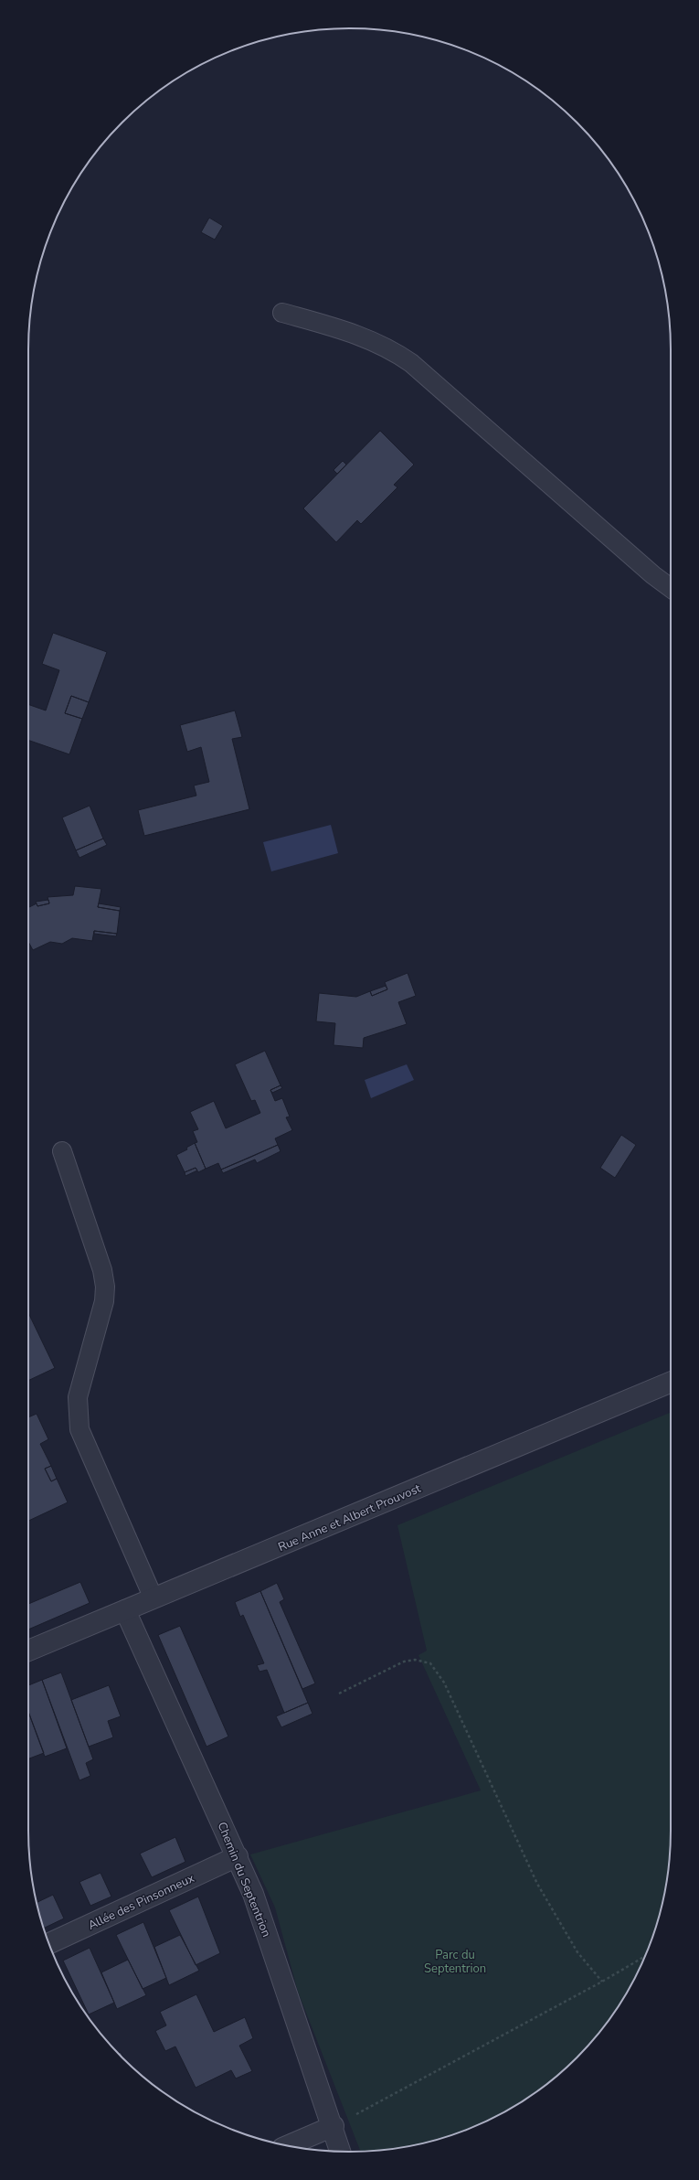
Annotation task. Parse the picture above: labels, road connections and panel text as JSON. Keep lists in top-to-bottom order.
{
  "streets": {
    "street": ["Rue Anne et Albert Prouvost", "Chemin du Septentrion", "Allée des Pinsonneux"]
  },
  "crossings": [
    ["Rue Anne et Albert Prouvost", "Chemin du Septentrion"],
    ["Chemin du Septentrion", "Allée des Pinsonneux"]
  ],
  "parks": ["Parc du Septentrion"]
}
